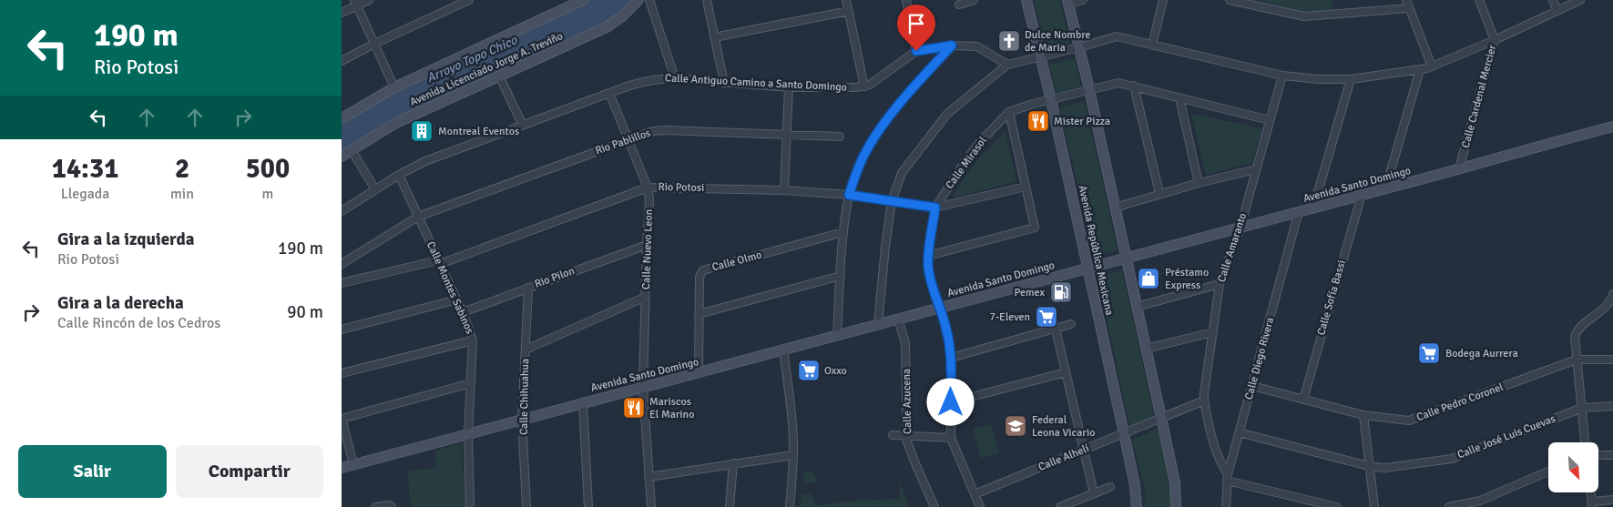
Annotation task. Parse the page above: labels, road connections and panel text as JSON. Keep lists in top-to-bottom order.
{
  "streets": {
    "main road": ["Avenida Licenciado Jorge A. Treviño", "Avenida Santo Domingo", "Avenida República Mexicana"],
    "street": [
      "Calle Antiguo Camino a Santo Domingo",
      "Calle Cardenal Mercier",
      "Rio Pablillos",
      "Calle Mirasol",
      "Rio Potosi",
      "Calle Amaranto",
      "Calle Nuevo Leon",
      "Calle Olmo",
      "Rio Pilon",
      "Calle Montes Sabinos",
      "Calle Sofía Bassi",
      "Calle Diego Rivera",
      "Calle Chihuahua",
      "Calle Azucena",
      "Calle Pedro Coronel",
      "Calle José Luis Cuevas",
      "Calle Alhelí"
    ]
  },
  "crossings": [
    ["Calle Antiguo Camino a Santo Domingo", "Calle Nuevo Leon"],
    ["Calle Antiguo Camino a Santo Domingo", "Calle Montes Sabinos"],
    ["Calle Cardenal Mercier", "Avenida Santo Domingo"],
    ["Rio Pablillos", "Calle Nuevo Leon"],
    ["Rio Pablillos", "Calle Montes Sabinos"],
    ["Calle Mirasol", "Avenida Santo Domingo"],
    ["Calle Mirasol", "Rio Potosi"],
    ["Calle Mirasol", "Calle Amaranto"],
    ["Calle Mirasol", "Avenida República Mexicana"],
    ["Calle Mirasol", "Calle Alhelí"],
    ["Avenida Santo Domingo", "Calle Amaranto"],
    ["Avenida Santo Domingo", "Calle Nuevo Leon"],
    ["Avenida Santo Domingo", "Avenida República Mexicana"],
    ["Avenida Santo Domingo", "Calle Olmo"],
    ["Avenida Santo Domingo", "Calle Montes Sabinos"],
    ["Avenida Santo Domingo", "Calle Sofía Bassi"],
    ["Avenida Santo Domingo", "Calle Diego Rivera"],
    ["Avenida Santo Domingo", "Calle Chihuahua"],
    ["Avenida Santo Domingo", "Calle Azucena"],
    ["Rio Potosi", "Calle Nuevo Leon"],
    ["Rio Potosi", "Calle Montes Sabinos"],
    ["Calle Amaranto", "Calle Diego Rivera"],
    ["Calle Amaranto", "Calle Alhelí"],
    ["Calle Nuevo Leon", "Rio Pilon"],
    ["Avenida República Mexicana", "Calle Alhelí"],
    ["Rio Pilon", "Calle Montes Sabinos"],
    ["Rio Pilon", "Calle Chihuahua"],
    ["Calle Sofía Bassi", "Calle Pedro Coronel"],
    ["Calle Diego Rivera", "Calle Pedro Coronel"],
    ["Calle Diego Rivera", "Calle José Luis Cuevas"]
  ],
  "water": ["Arroyo Topo Chico"],
  "places": {
    "church": ["Dulce Nombre de Maria"],
    "restaurant": ["Mister Pizza", "Mariscos El Marino"],
    "building": ["Montreal Eventos"],
    "shop": ["Préstamo Express"],
    "fuel station": ["Pemex"],
    "supermarket": ["7-Eleven", "Bodega Aurrera", "Oxxo"],
    "school or university": ["Federal Leona Vicario"]
  },
  "north": "bottom right",
  "page": {
    "turn": ["190 m", "Rio Potosi"],
    "eta": [
      "14:31",
      "Llegada",
      "2",
      "min",
      "500",
      "m"
    ],
    "list": [
      {
        "name": "Gira a la izquierda",
        "note": "Rio Potosi",
        "value": "190 m"
      },
      {
        "name": "Gira a la derecha",
        "note": "Calle Rincón de los Cedros",
        "value": "90 m"
      }
    ],
    "buttons": ["Salir", "Compartir"]
  }
}
